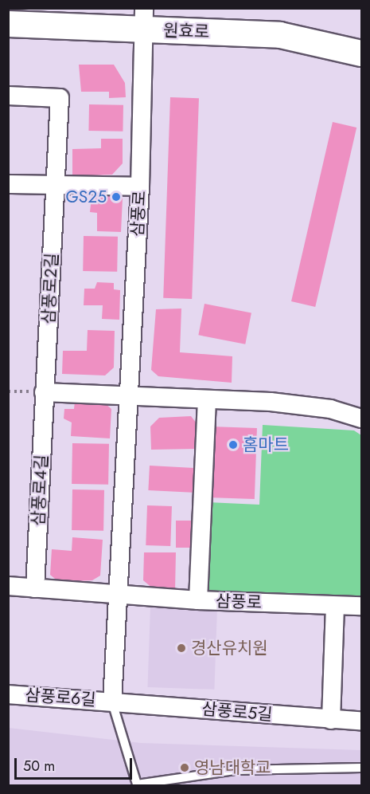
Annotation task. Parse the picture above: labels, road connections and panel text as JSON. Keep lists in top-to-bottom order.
{
  "streets": {
    "main road": ["원효로"],
    "street": [
      "삼풍로",
      "삼풍로2길",
      "삼풍로4길",
      "삼풍로6길",
      "삼풍로5길"
    ]
  },
  "crossings": [
    ["원효로", "삼풍로"],
    ["삼풍로", "삼풍로6길"],
    ["삼풍로", "삼풍로5길"],
    ["삼풍로2길", "삼풍로4길"],
    ["삼풍로6길", "삼풍로5길"]
  ],
  "places": [
    "GS25",
    "홈마트",
    "경산유치원",
    "영남대학교"
  ],
  "scale_bar": "50 m"
}
